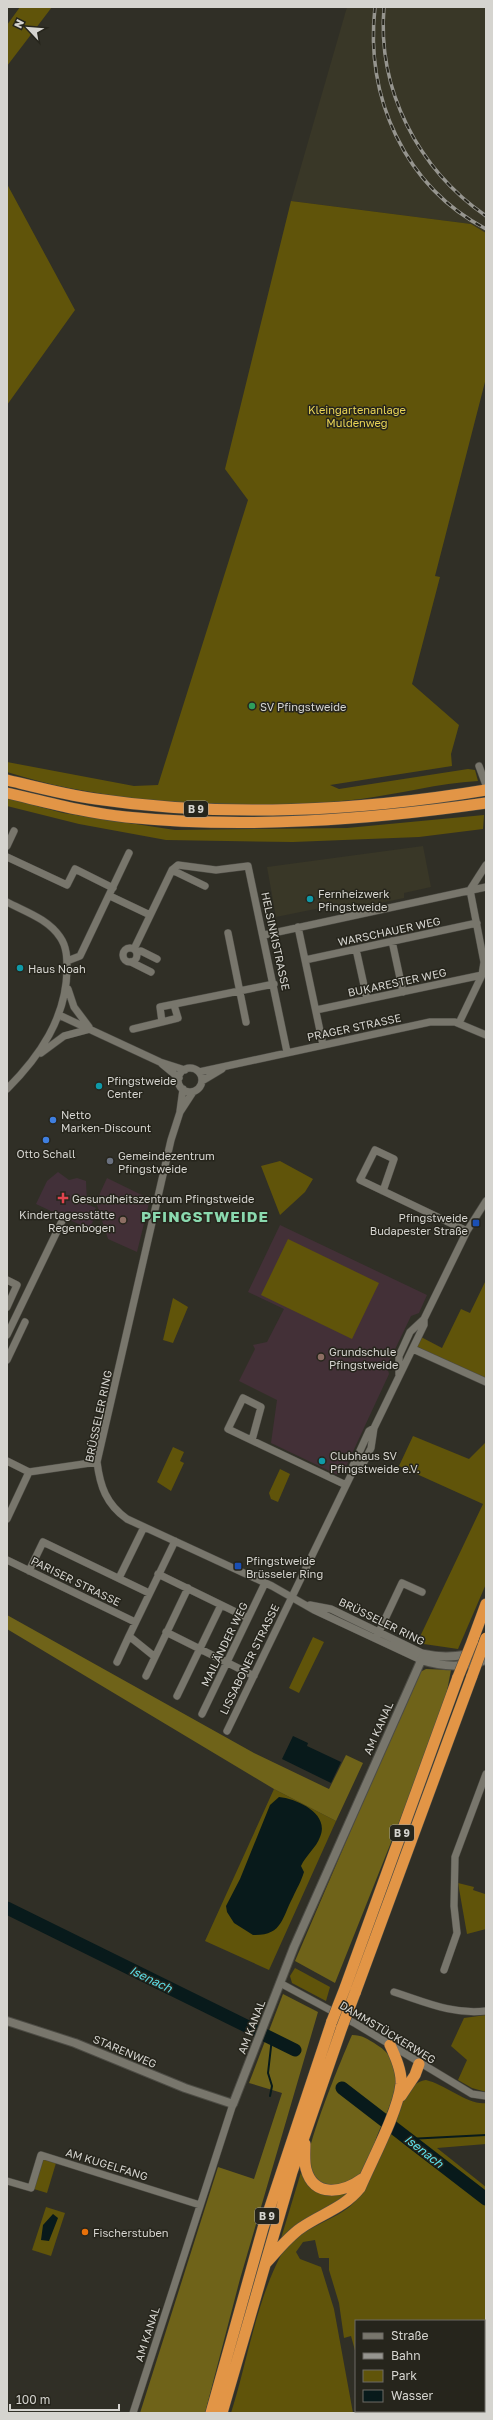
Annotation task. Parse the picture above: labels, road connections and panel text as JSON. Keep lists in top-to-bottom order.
{
  "streets": {
    "highway": ["B 9"],
    "street": [
      "WARSCHAUER WEG",
      "HELSINKISTRASSE",
      "BUKARESTER WEG",
      "PRAGER STRASSE",
      "BRÜSSELER RING",
      "PARISER STRASSE",
      "MAILÄNDER WEG",
      "LISSABONER STRASSE",
      "AM KANAL",
      "DAMMSTÜCKERWEG",
      "STARENWEG",
      "AM KUGELFANG"
    ]
  },
  "crossings": [
    ["B 9", "DAMMSTÜCKERWEG"],
    ["HELSINKISTRASSE", "PRAGER STRASSE"],
    ["PRAGER STRASSE", "BRÜSSELER RING"],
    ["BRÜSSELER RING", "MAILÄNDER WEG"],
    ["BRÜSSELER RING", "LISSABONER STRASSE"],
    ["BRÜSSELER RING", "AM KANAL"],
    ["AM KANAL", "DAMMSTÜCKERWEG"],
    ["AM KANAL", "STARENWEG"],
    ["AM KANAL", "AM KUGELFANG"]
  ],
  "districts": ["PFINGSTWEIDE"],
  "water": ["Isenach"],
  "parks": ["Kleingartenanlage Muldenweg"],
  "places": {
    "other": [
      "SV Pfingstweide",
      "Fernheizwerk Pfingstweide",
      "Haus Noah",
      "Pfingstweide Center",
      "Netto Marken-Discount",
      "Otto Schall",
      "Gemeindezentrum Pfingstweide",
      "Kindertagesstätte Regenbogen",
      "Grundschule Pfingstweide",
      "Clubhaus SV Pfingstweide e.V.",
      "Fischerstuben"
    ],
    "health": ["Gesundheitszentrum Pfingstweide"],
    "transit": ["Pfingstweide Budapester Straße", "Pfingstweide Brüsseler Ring"]
  },
  "legend": [
    "Straße",
    "Bahn",
    "Park",
    "Wasser"
  ],
  "scale_bar": "100 m",
  "north": "top left"
}
